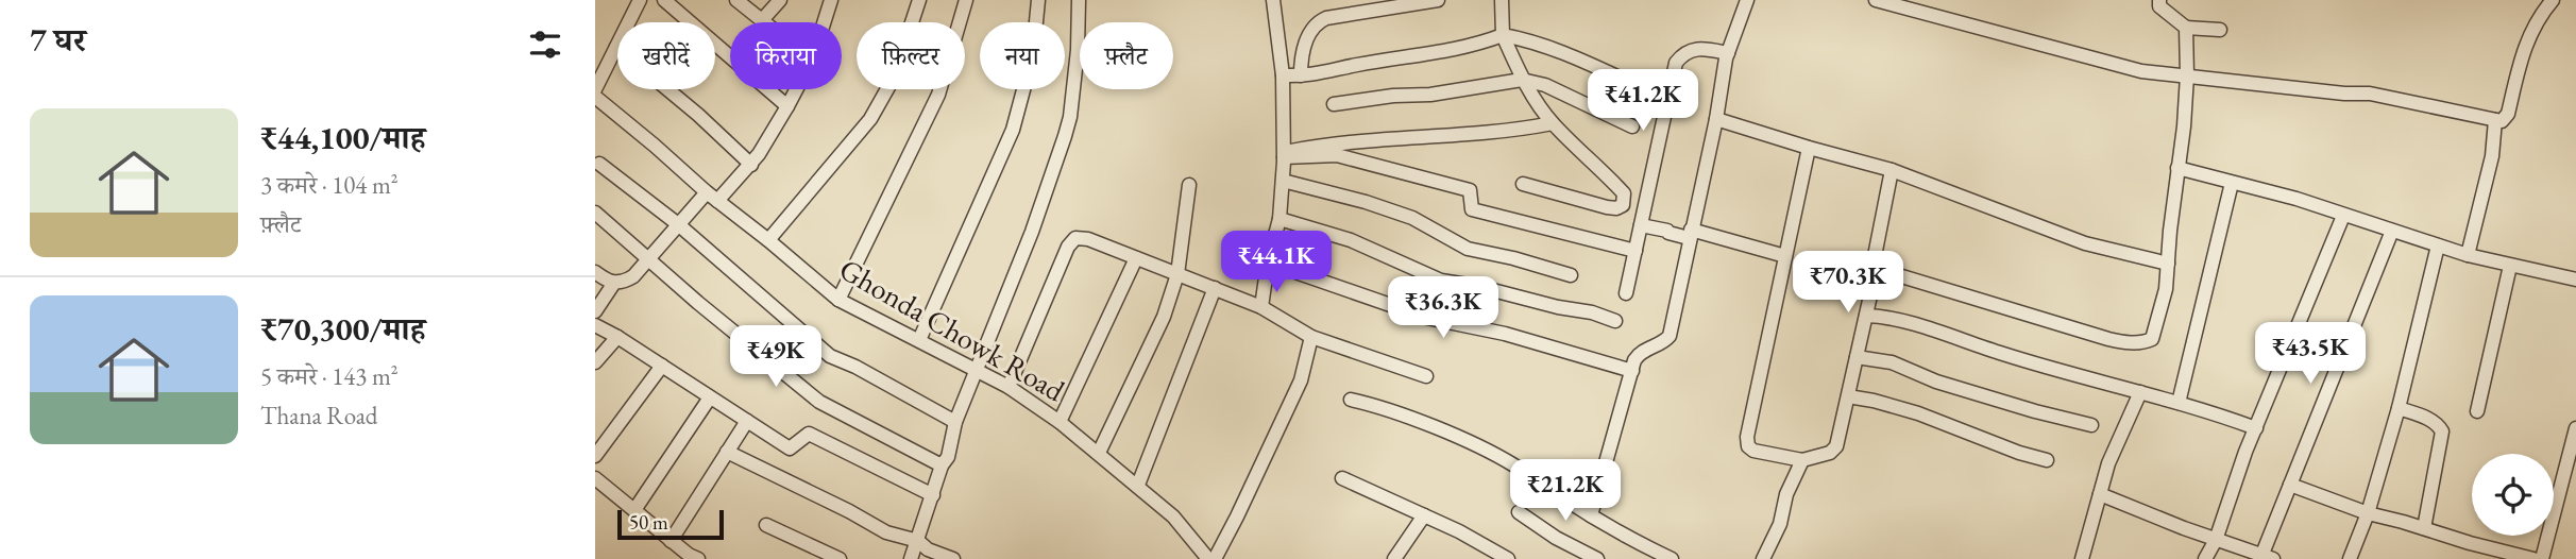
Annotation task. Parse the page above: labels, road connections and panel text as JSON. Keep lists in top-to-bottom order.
{
  "streets": {
    "street": ["Ghonda Chowk Road"]
  },
  "scale_bar": "50 m",
  "page": {
    "heading": "7 घर",
    "chip": [
      "खरीदें",
      "किराया",
      "फ़िल्टर",
      "नया",
      "फ़्लैट"
    ],
    "price": [
      "₹41.2K",
      "₹44.1K",
      "₹70.3K",
      "₹36.3K",
      "₹43.5K",
      "₹49K",
      "₹21.2K"
    ],
    "list": [
      {
        "name": "₹44,100/माह",
        "note": "3 कमरे · 104 m² · फ़्लैट"
      },
      {
        "name": "₹70,300/माह",
        "note": "5 कमरे · 143 m² · Thana Road"
      }
    ],
    "scale": "50 m"
  }
}
